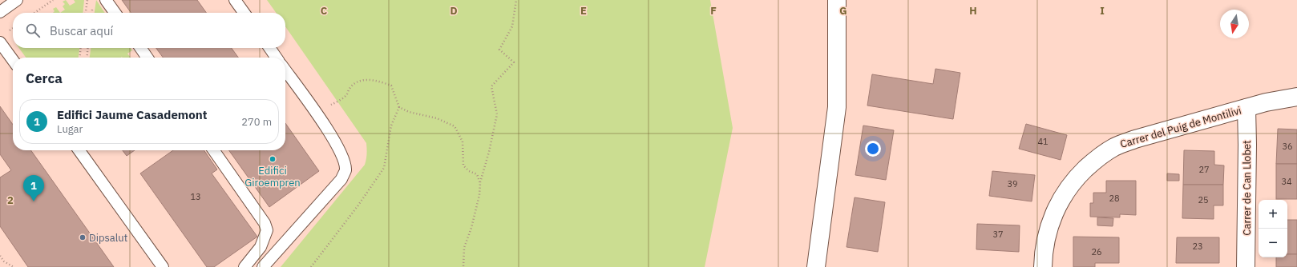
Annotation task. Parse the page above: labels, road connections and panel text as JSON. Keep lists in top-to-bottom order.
{
  "streets": {
    "street": ["Carrer del Puig de Montilivi", "Carrer de Can Llobet"]
  },
  "crossings": [
    ["Carrer del Puig de Montilivi", "Carrer de Can Llobet"]
  ],
  "places": ["Edifici Giroempren", "Dipsalut"],
  "house_numbers": [
    "41",
    "36",
    "27",
    "34",
    "39",
    "13",
    "28",
    "25",
    "37",
    "23",
    "26"
  ],
  "north": "bottom",
  "page": {
    "search": "Buscar aquí",
    "heading": "Cerca",
    "list": [
      {
        "mark": "1",
        "name": "Edifici Jaume Casademont",
        "note": "Lugar",
        "value": "270 m"
      }
    ],
    "pins": "1",
    "map_buttons": ["+", "−"]
  },
  "grid": {
    "columns": [
      "C",
      "D",
      "E",
      "F",
      "G",
      "H",
      "I"
    ],
    "rows": ["2"]
  }
}
